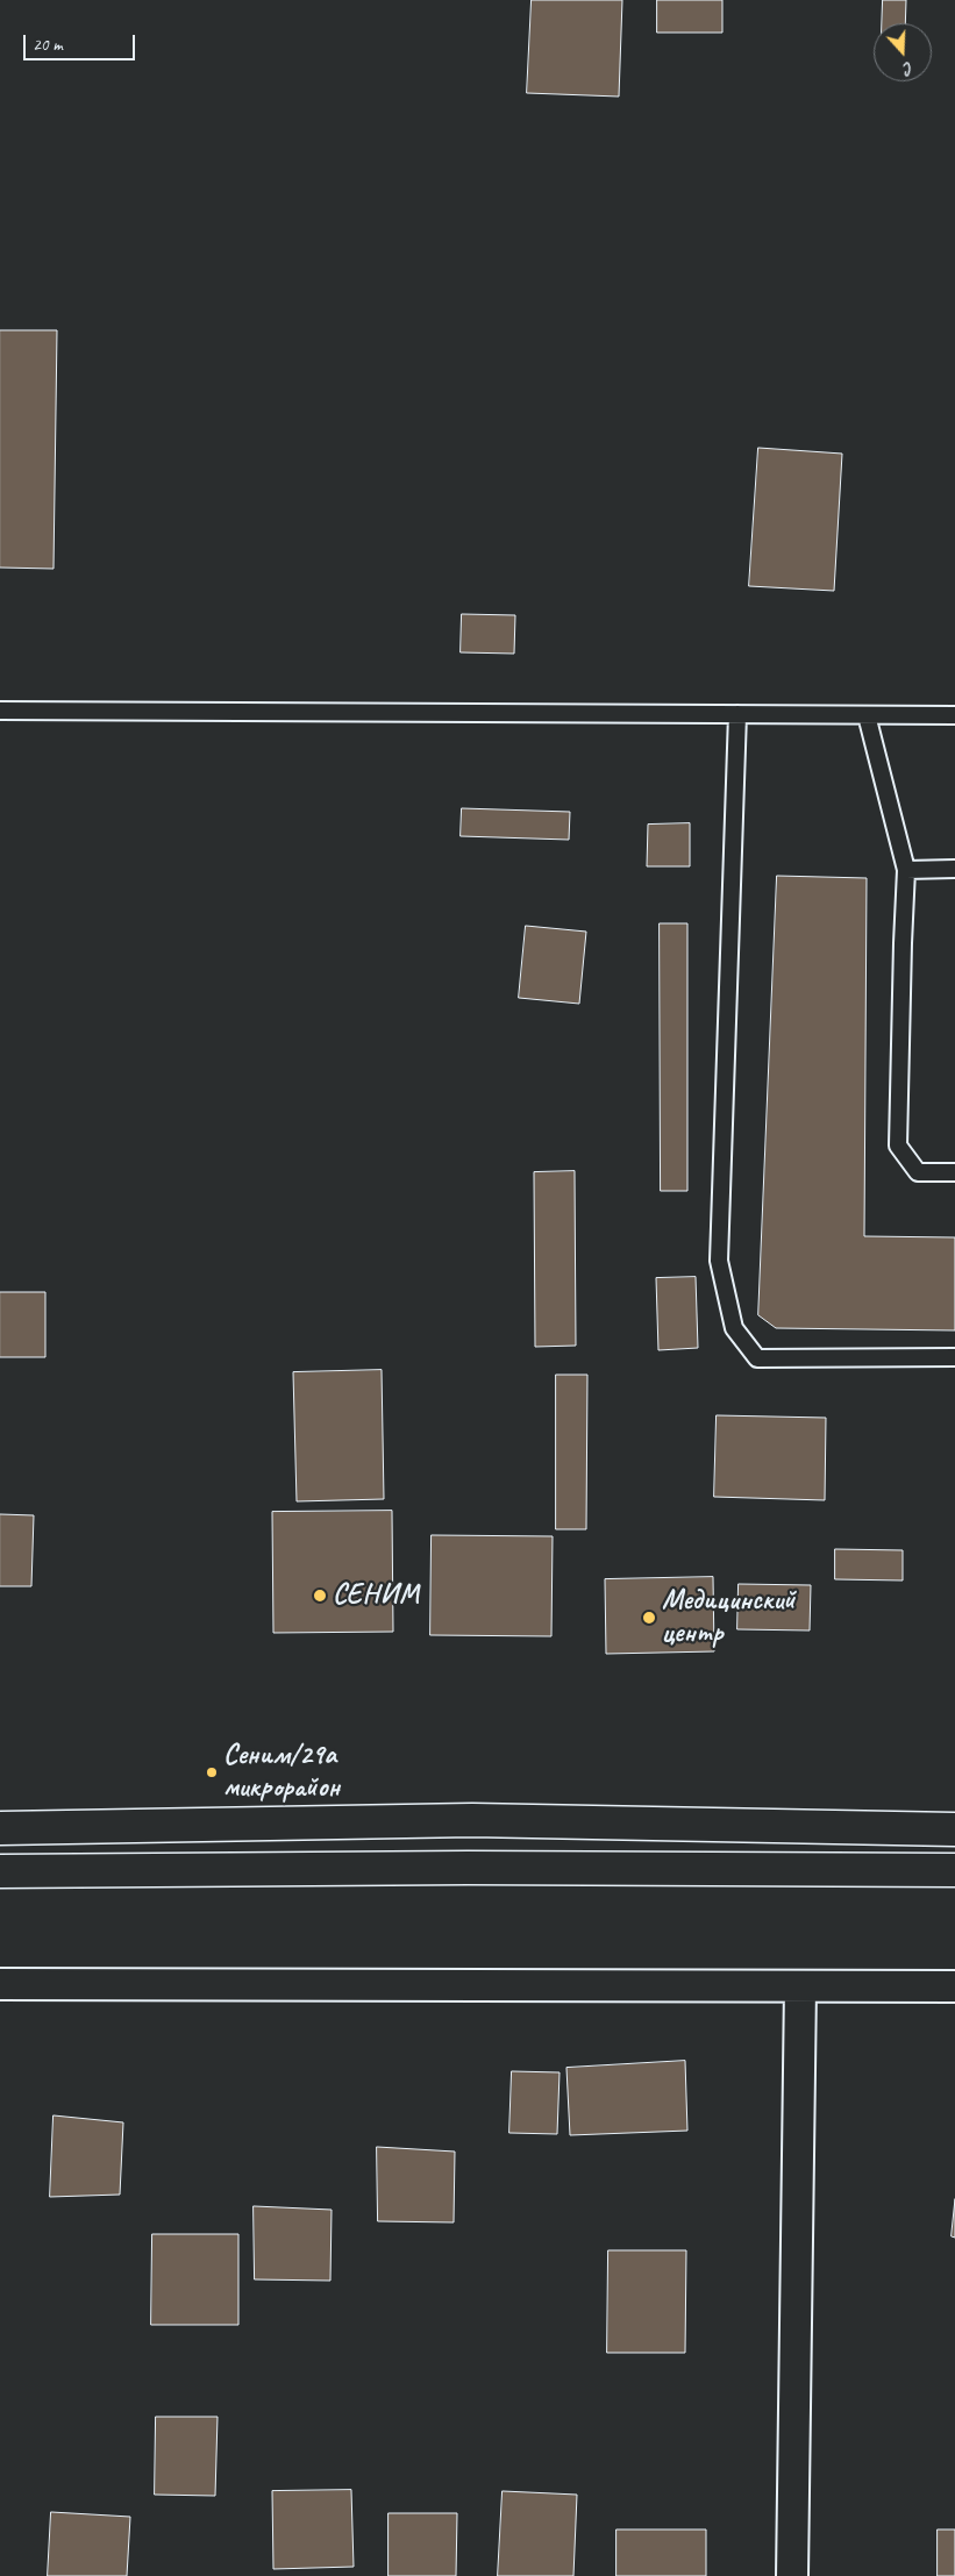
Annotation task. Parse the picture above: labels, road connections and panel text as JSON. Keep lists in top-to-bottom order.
{
  "places": ["СЕНИМ", "Медицинский центр", "Сеним/29а микрорайон"],
  "scale_bar": "20 m",
  "north": "bottom"
}
